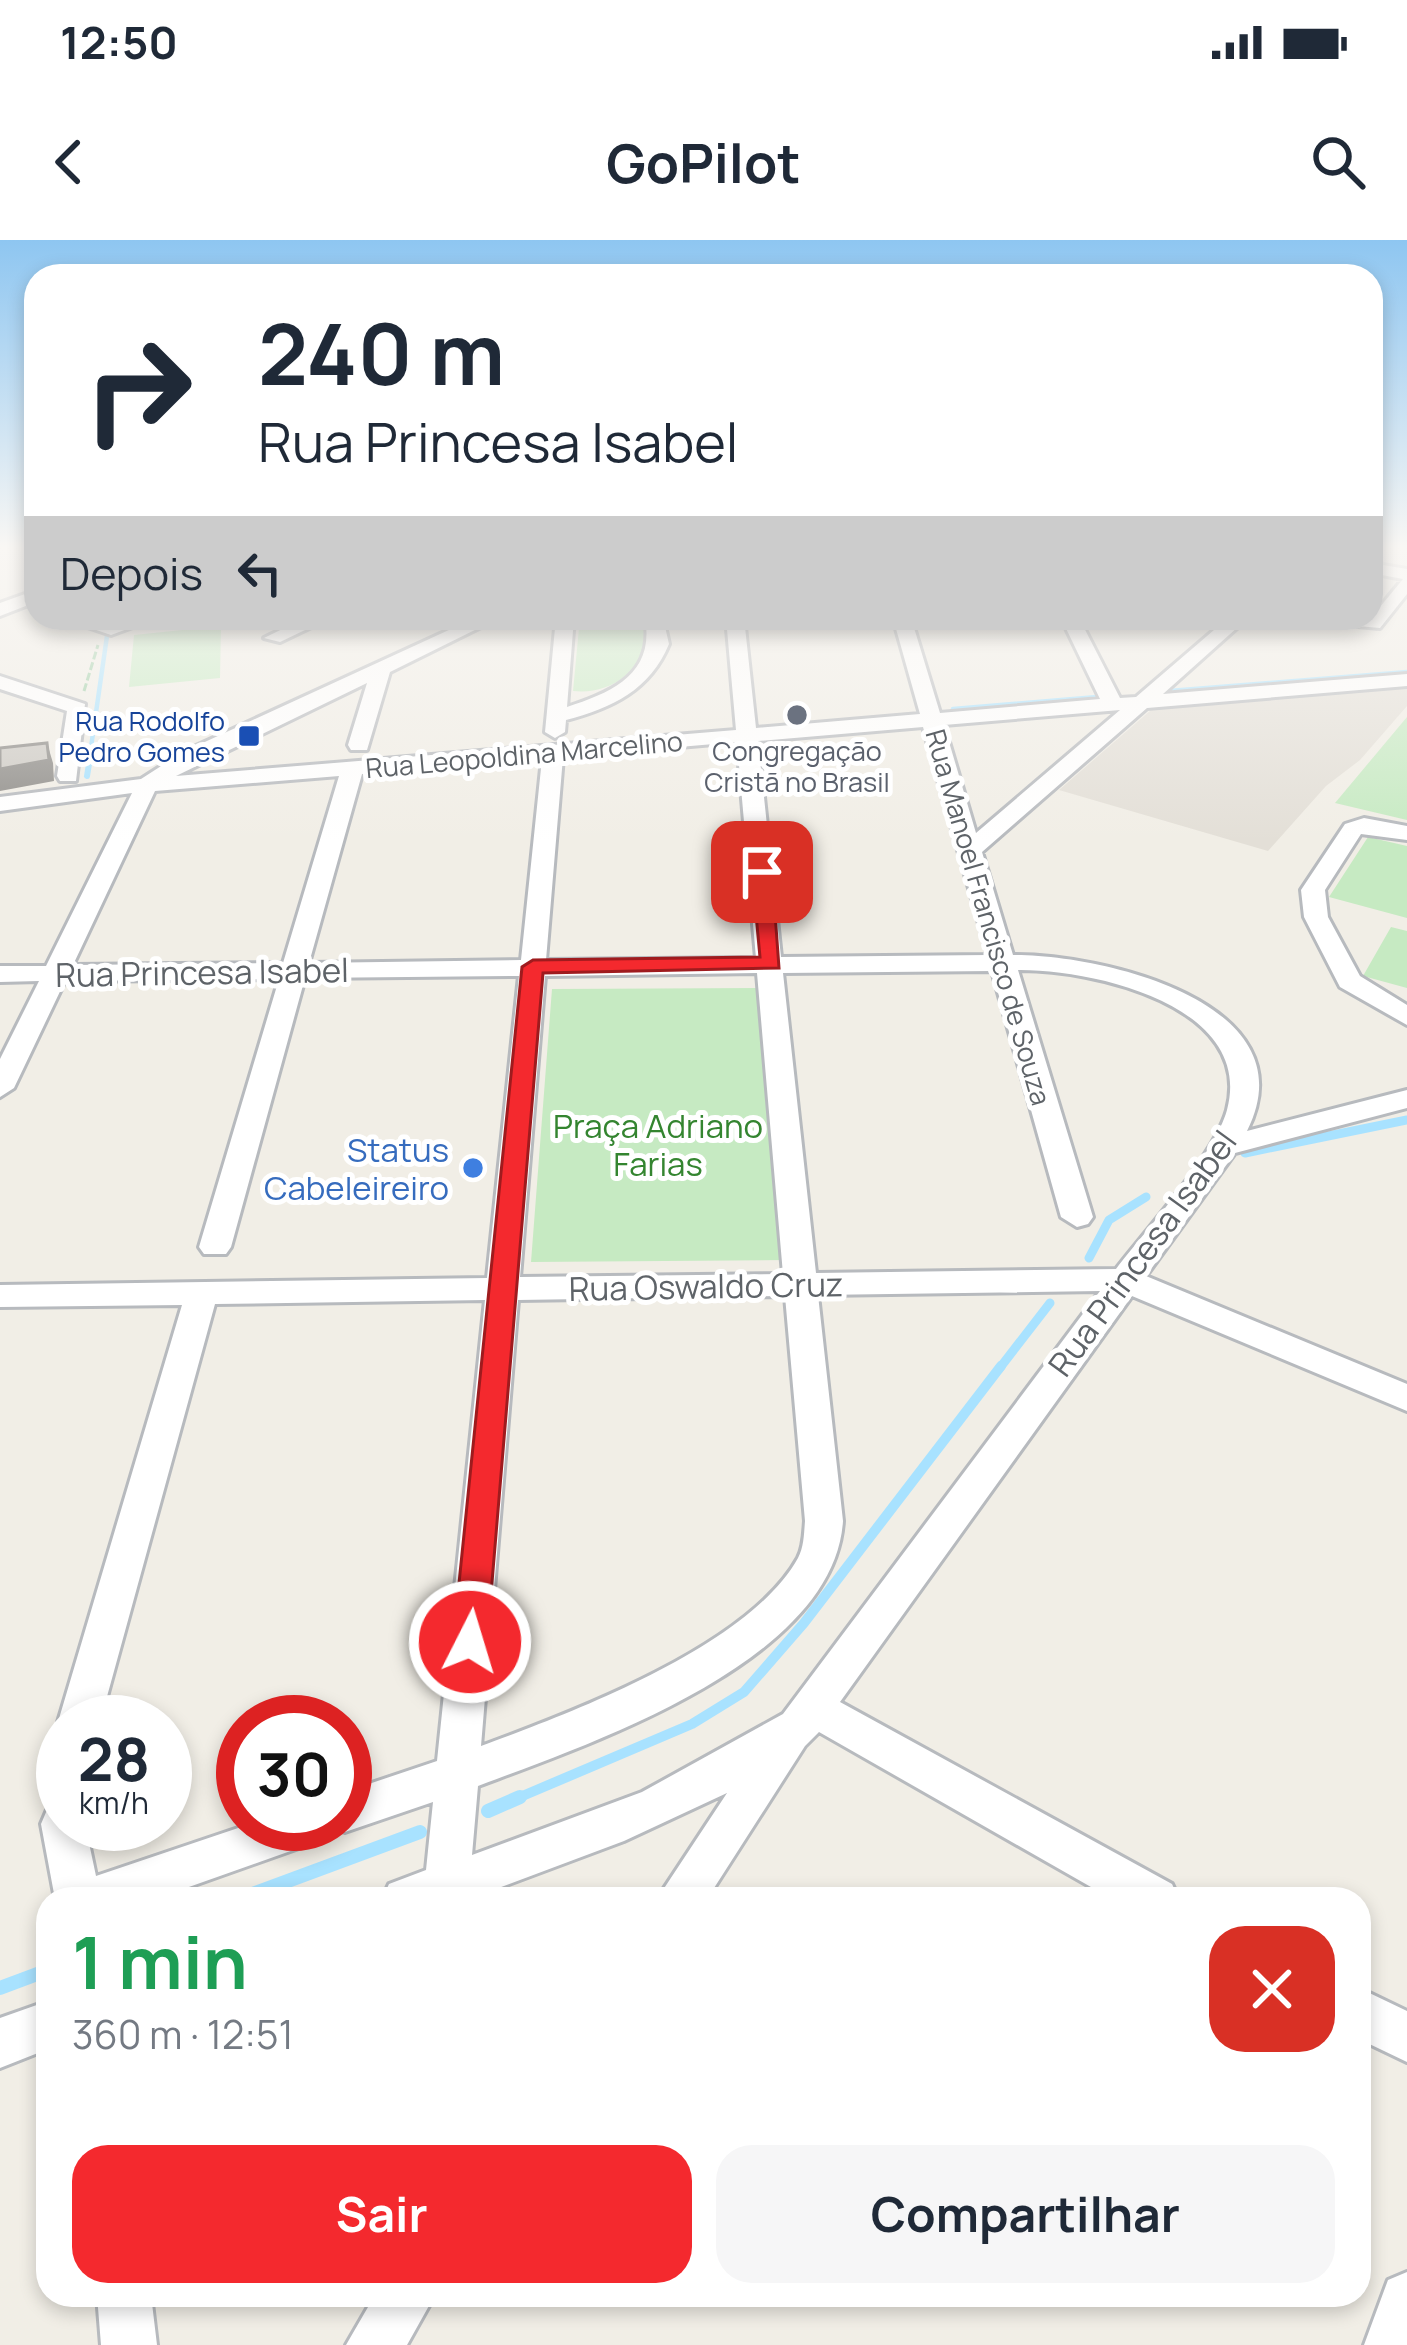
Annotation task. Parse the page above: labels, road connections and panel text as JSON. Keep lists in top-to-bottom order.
{
  "streets": {
    "street": [
      "Rua Leopoldina Marcelino",
      "Rua Manoel Francisco de Souza",
      "Rua Princesa Isabel",
      "Rua Oswaldo Cruz"
    ]
  },
  "crossings": [
    ["Rua Leopoldina Marcelino", "Rua Manoel Francisco de Souza"],
    ["Rua Manoel Francisco de Souza", "Rua Princesa Isabel"],
    ["Rua Princesa Isabel", "Rua Oswaldo Cruz"]
  ],
  "parks": ["Praça Adriano Farias"],
  "places": {
    "other": ["Congregação Cristã no Brasil", "Status Cabeleireiro"],
    "transit": ["Rua Rodolfo Pedro Gomes"]
  },
  "page": {
    "status": "12:50",
    "header": "GoPilot",
    "turn": ["240 m", "Rua Princesa Isabel"],
    "then": "Depois",
    "speed": "28 km/h",
    "limit": "30",
    "heading": ["1 min", "360 m · 12:51"],
    "buttons": ["Sair", "Compartilhar"]
  }
}
